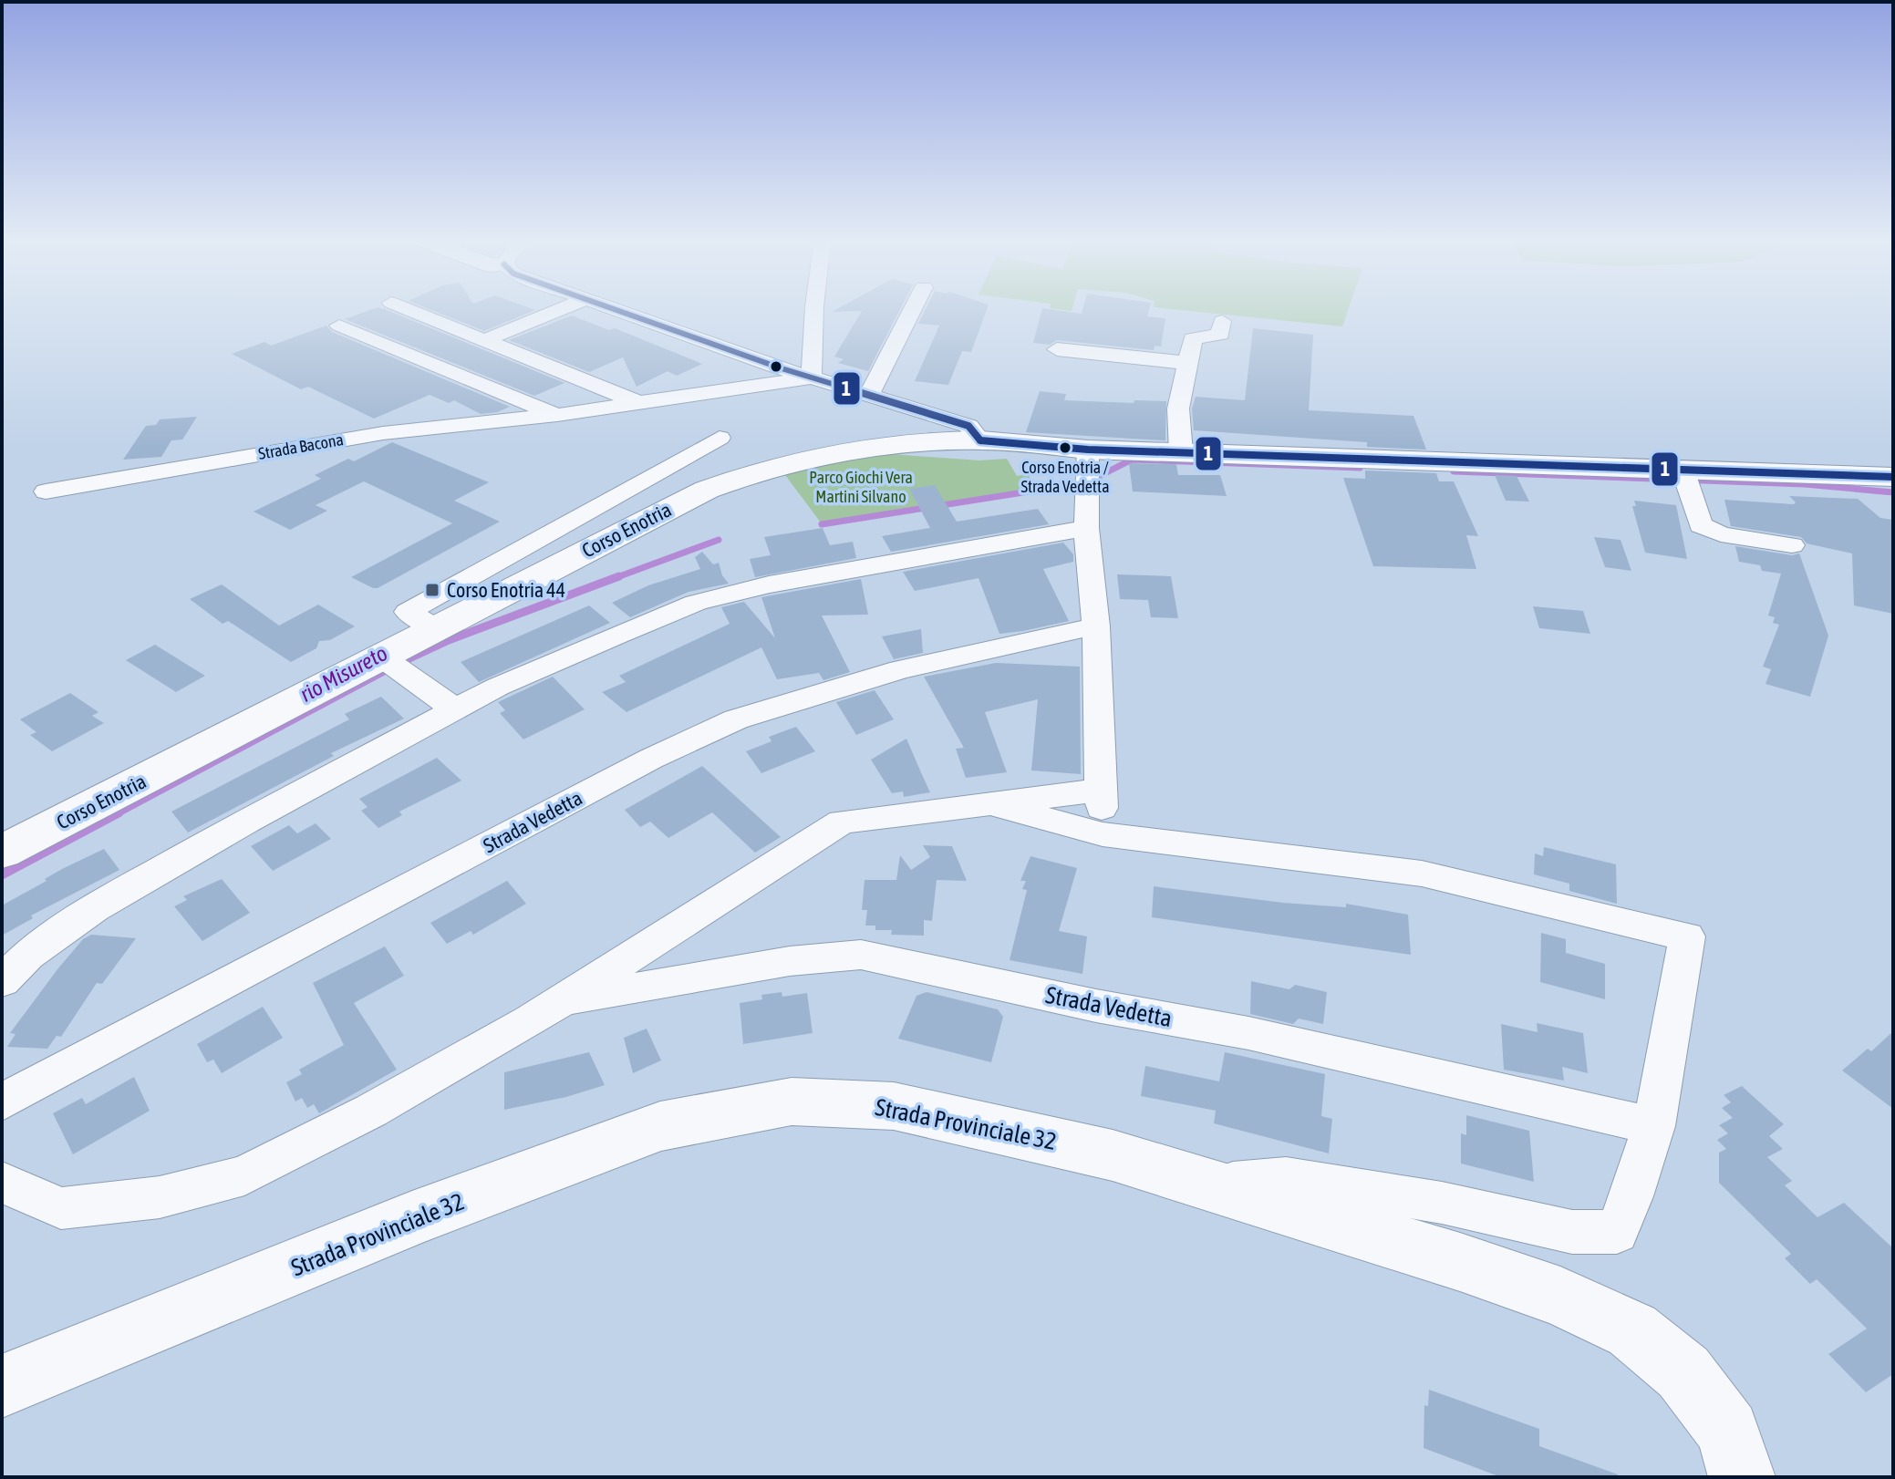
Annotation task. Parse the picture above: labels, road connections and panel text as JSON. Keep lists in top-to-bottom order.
{
  "streets": {
    "main road": ["Corso Enotria", "Strada Provinciale 32"],
    "street": ["Strada Bacona", "Strada Vedetta"]
  },
  "crossings": [
    ["Strada Vedetta", "Strada Provinciale 32"]
  ],
  "water": ["rio Misureto"],
  "parks": ["Parco Giochi Vera Martini Silvano"],
  "places": {
    "other": ["Corso Enotria / Strada Vedetta"],
    "transit": ["Corso Enotria 44"]
  },
  "lines": ["transit line 1"]
}
